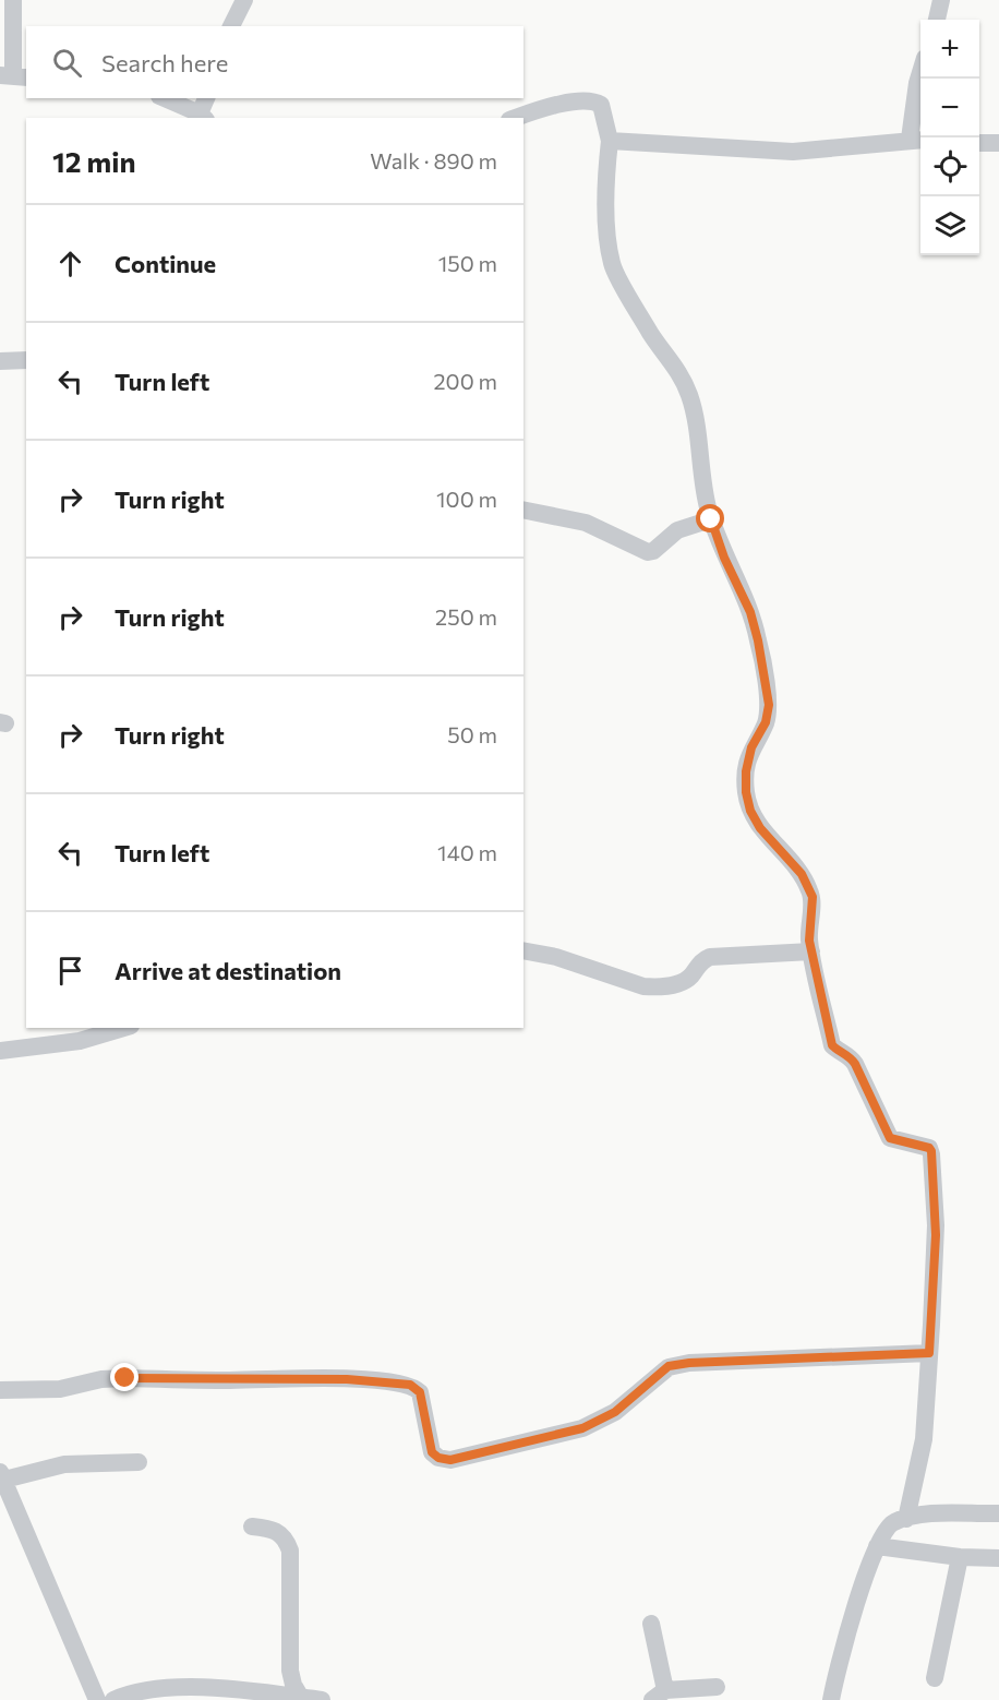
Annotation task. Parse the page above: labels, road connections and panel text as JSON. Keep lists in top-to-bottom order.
{
  "page": {
    "map_buttons": ["+", "−"],
    "search": "Search here",
    "heading": ["12 min", "Walk · 890 m"],
    "list": [
      ["Continue", "150 m"],
      ["Turn left", "200 m"],
      ["Turn right", "100 m"],
      ["Turn right", "250 m"],
      ["Turn right", "50 m"],
      ["Turn left", "140 m"],
      "Arrive at destination"
    ]
  }
}
